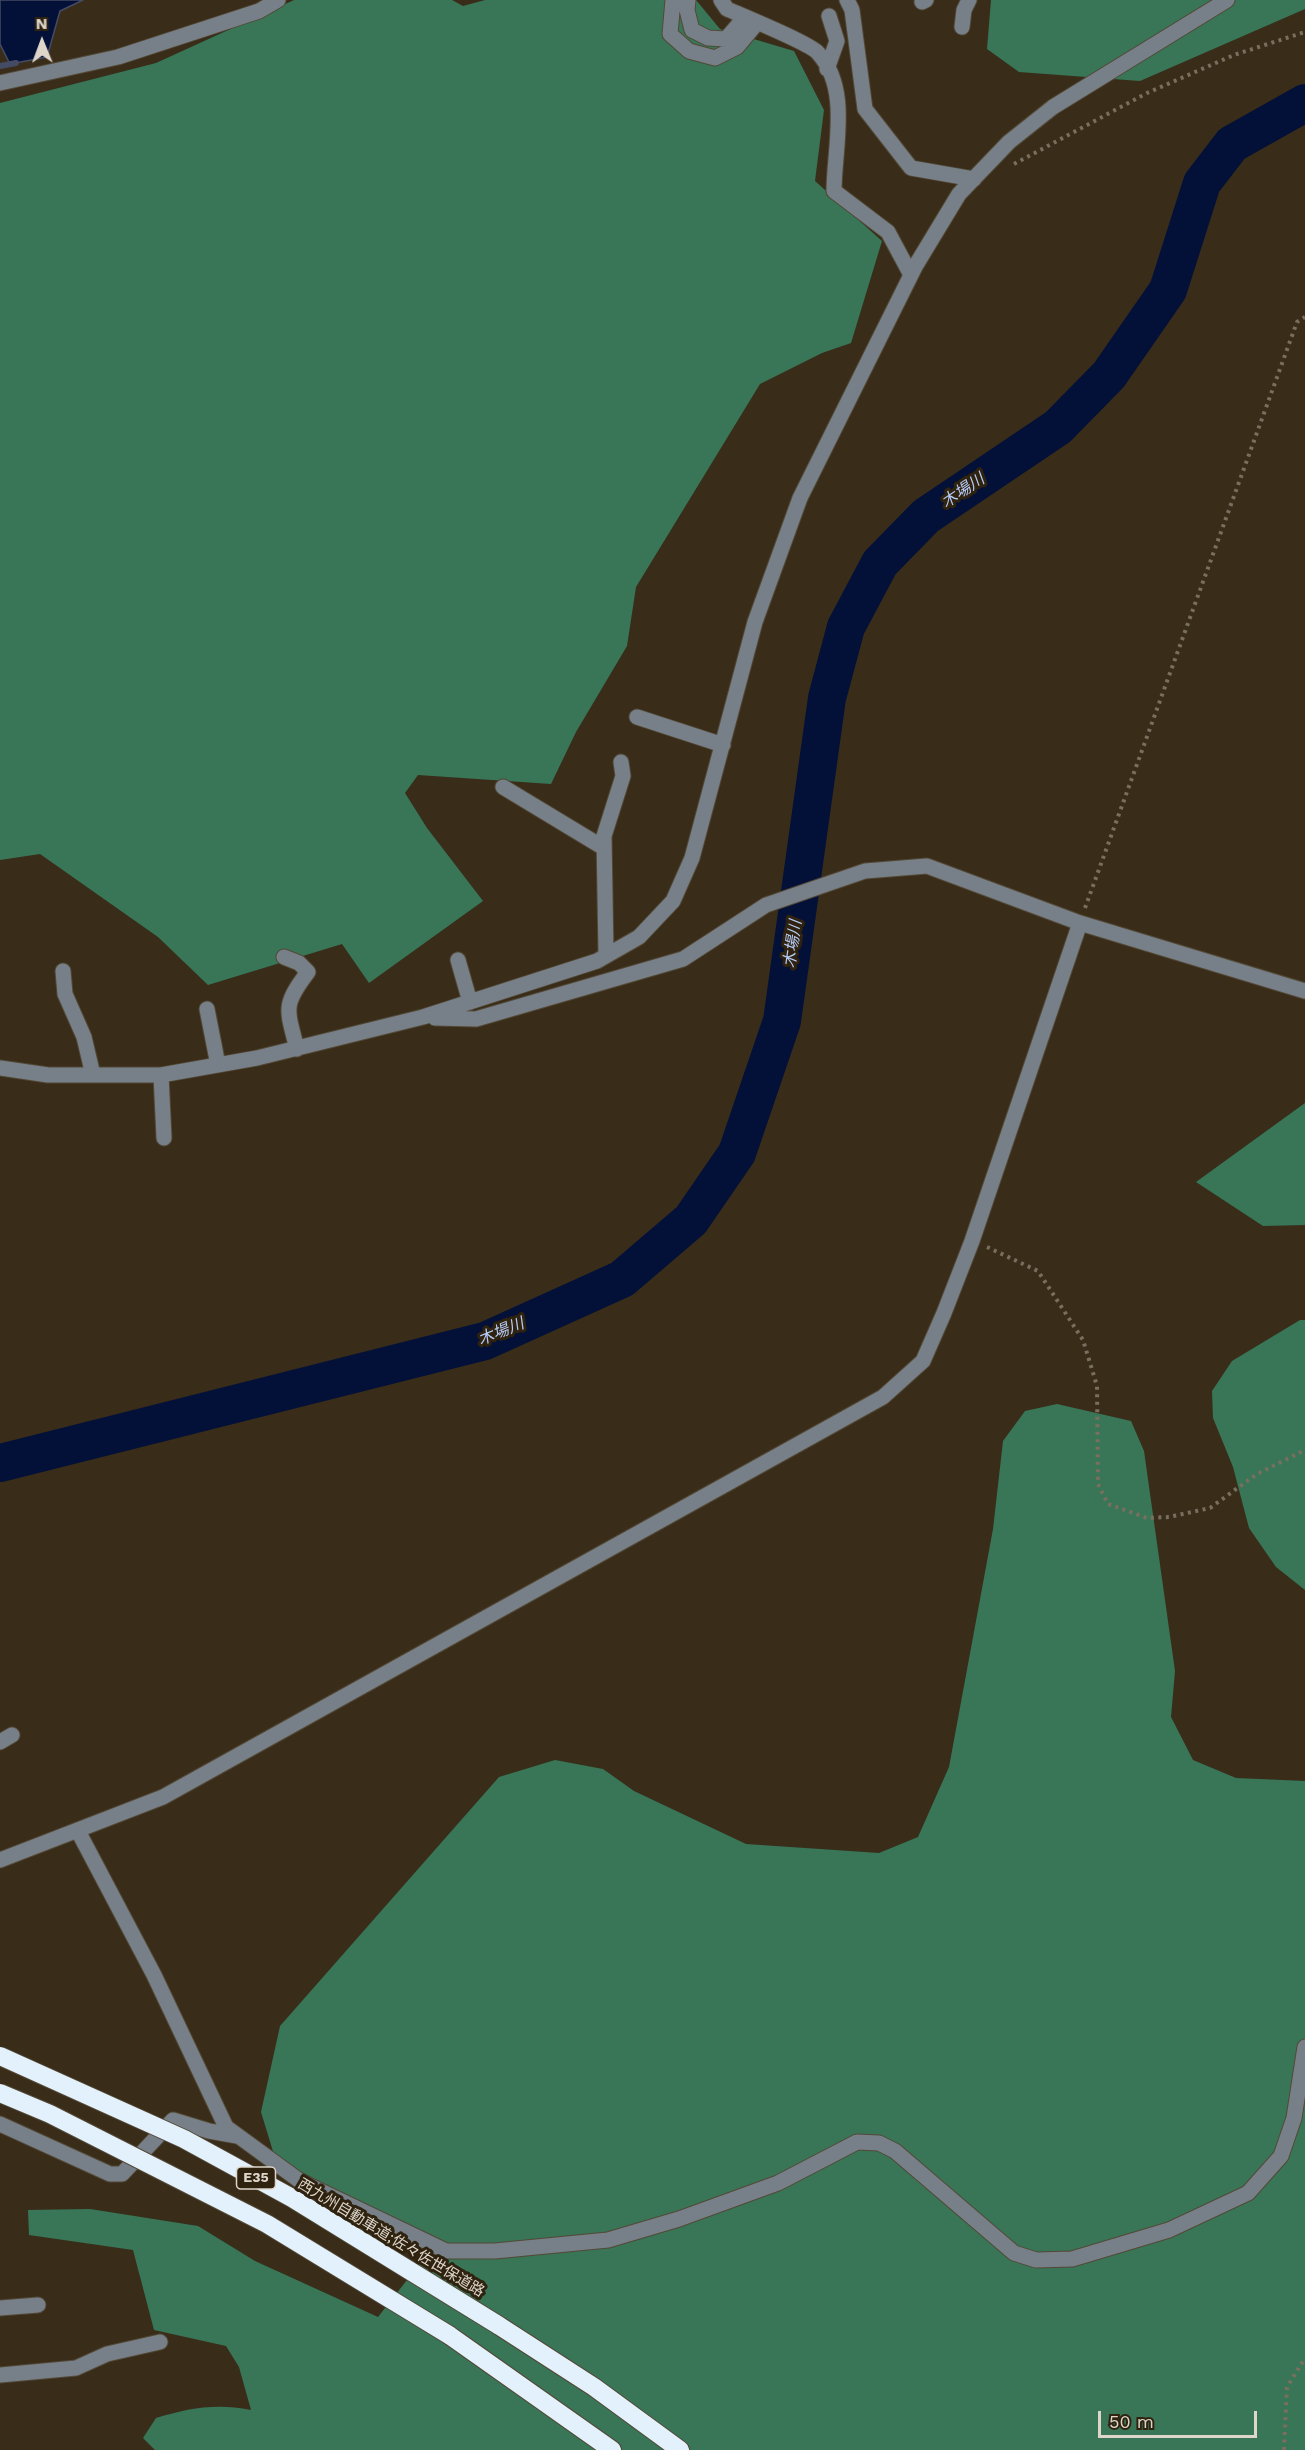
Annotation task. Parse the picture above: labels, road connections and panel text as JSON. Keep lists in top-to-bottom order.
{
  "streets": {
    "highway": ["E35", "西九州自動車道;佐々佐世保道路"]
  },
  "water": ["木場川"],
  "scale_bar": "50 m",
  "north": "top"
}
